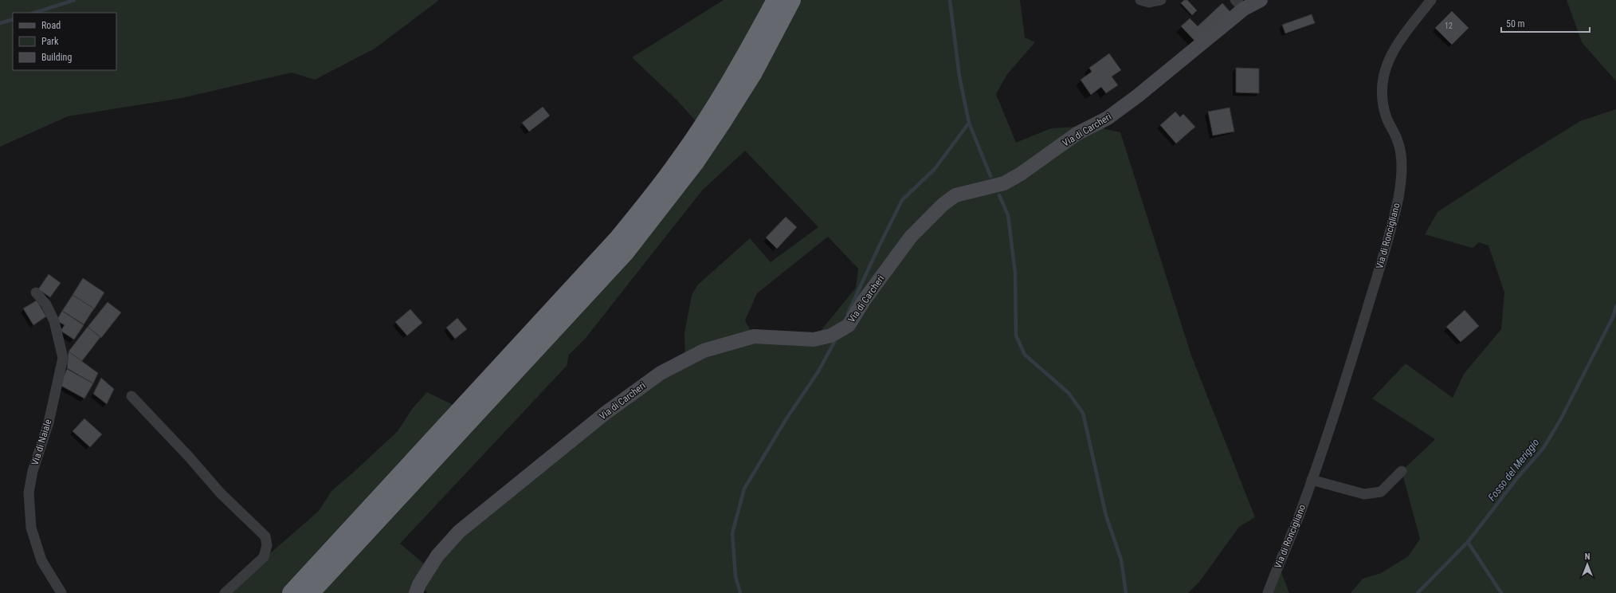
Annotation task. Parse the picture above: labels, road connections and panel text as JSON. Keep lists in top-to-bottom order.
{
  "streets": {
    "street": ["Via di Carcheri", "Via di Roncigliano", "Via di Naiale"]
  },
  "water": ["Fosso del Meriggio"],
  "house_numbers": ["12"],
  "legend": ["Road", "Park", "Building"],
  "scale_bar": "50 m",
  "north": "top"
}
